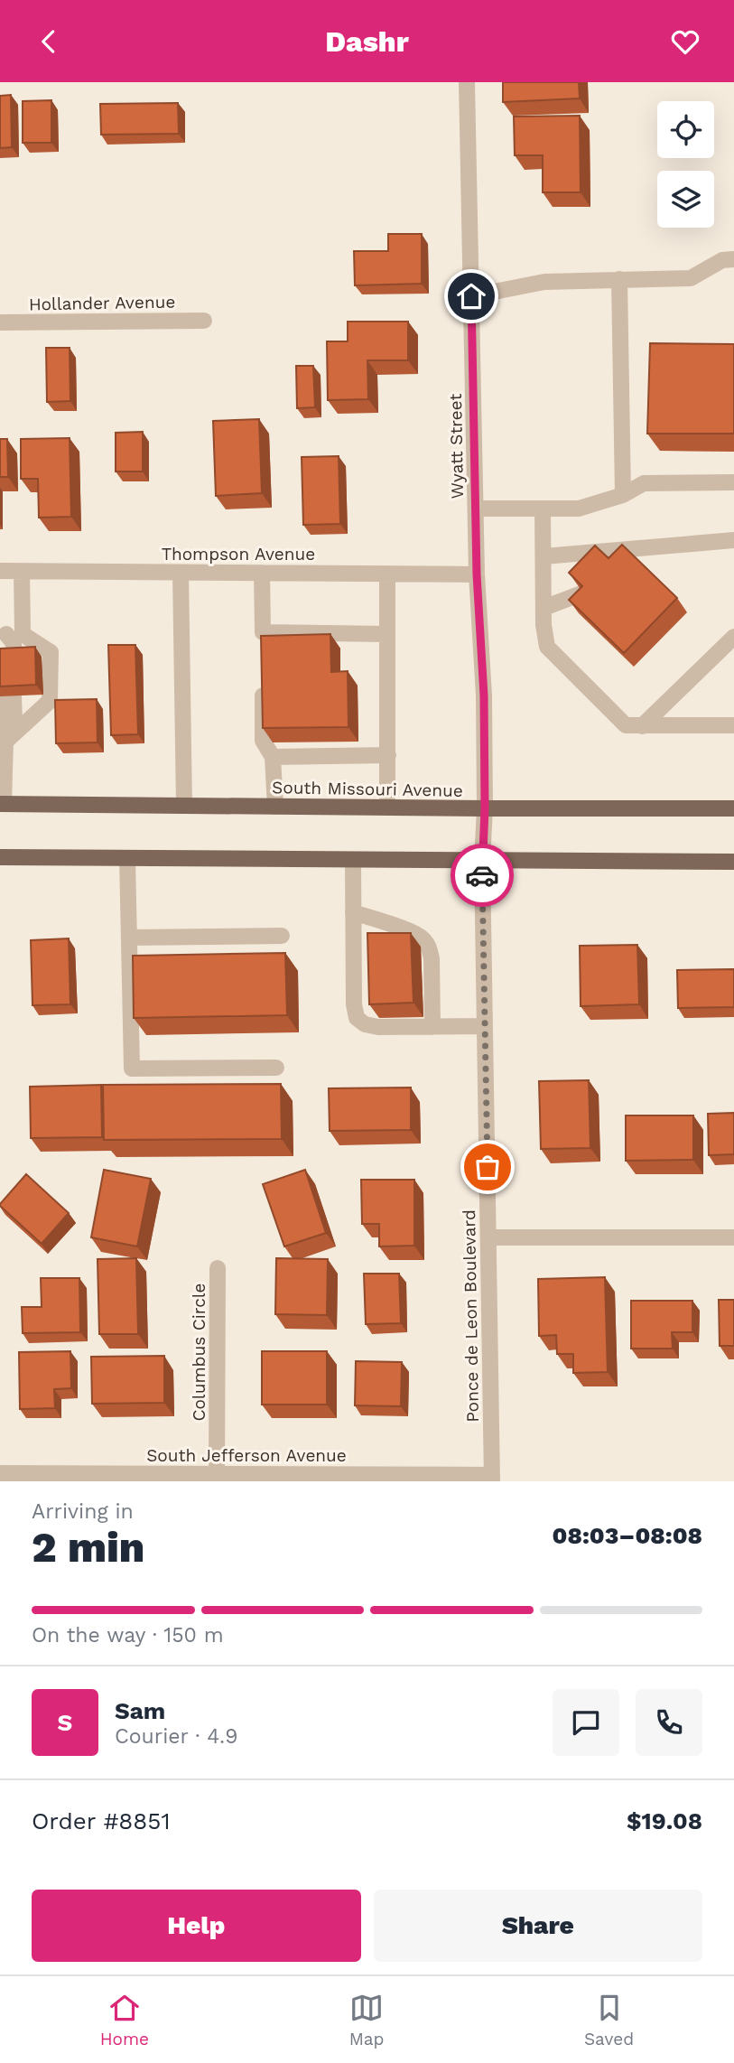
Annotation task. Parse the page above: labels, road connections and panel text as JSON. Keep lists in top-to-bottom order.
{
  "streets": {
    "main road": ["South Missouri Avenue"],
    "street": [
      "Hollander Avenue",
      "Wyatt Street",
      "Thompson Avenue",
      "Ponce de Leon Boulevard",
      "Columbus Circle",
      "South Jefferson Avenue"
    ]
  },
  "crossings": [
    ["Wyatt Street", "Thompson Avenue"],
    ["Wyatt Street", "South Missouri Avenue"],
    ["Wyatt Street", "Ponce de Leon Boulevard"],
    ["South Missouri Avenue", "Ponce de Leon Boulevard"],
    ["Ponce de Leon Boulevard", "South Jefferson Avenue"],
    ["Columbus Circle", "South Jefferson Avenue"]
  ],
  "page": {
    "header": "Dashr",
    "heading": ["2 min", "Arriving in", "08:03–08:08"],
    "panel": [
      "Sam",
      "Courier · 4.9",
      "Order #8851",
      "$19.08"
    ],
    "bar": "On the way · 150 m",
    "round": "S",
    "buttons": ["Help", "Share"],
    "tabs": ["Home", "Map", "Saved"]
  }
}
